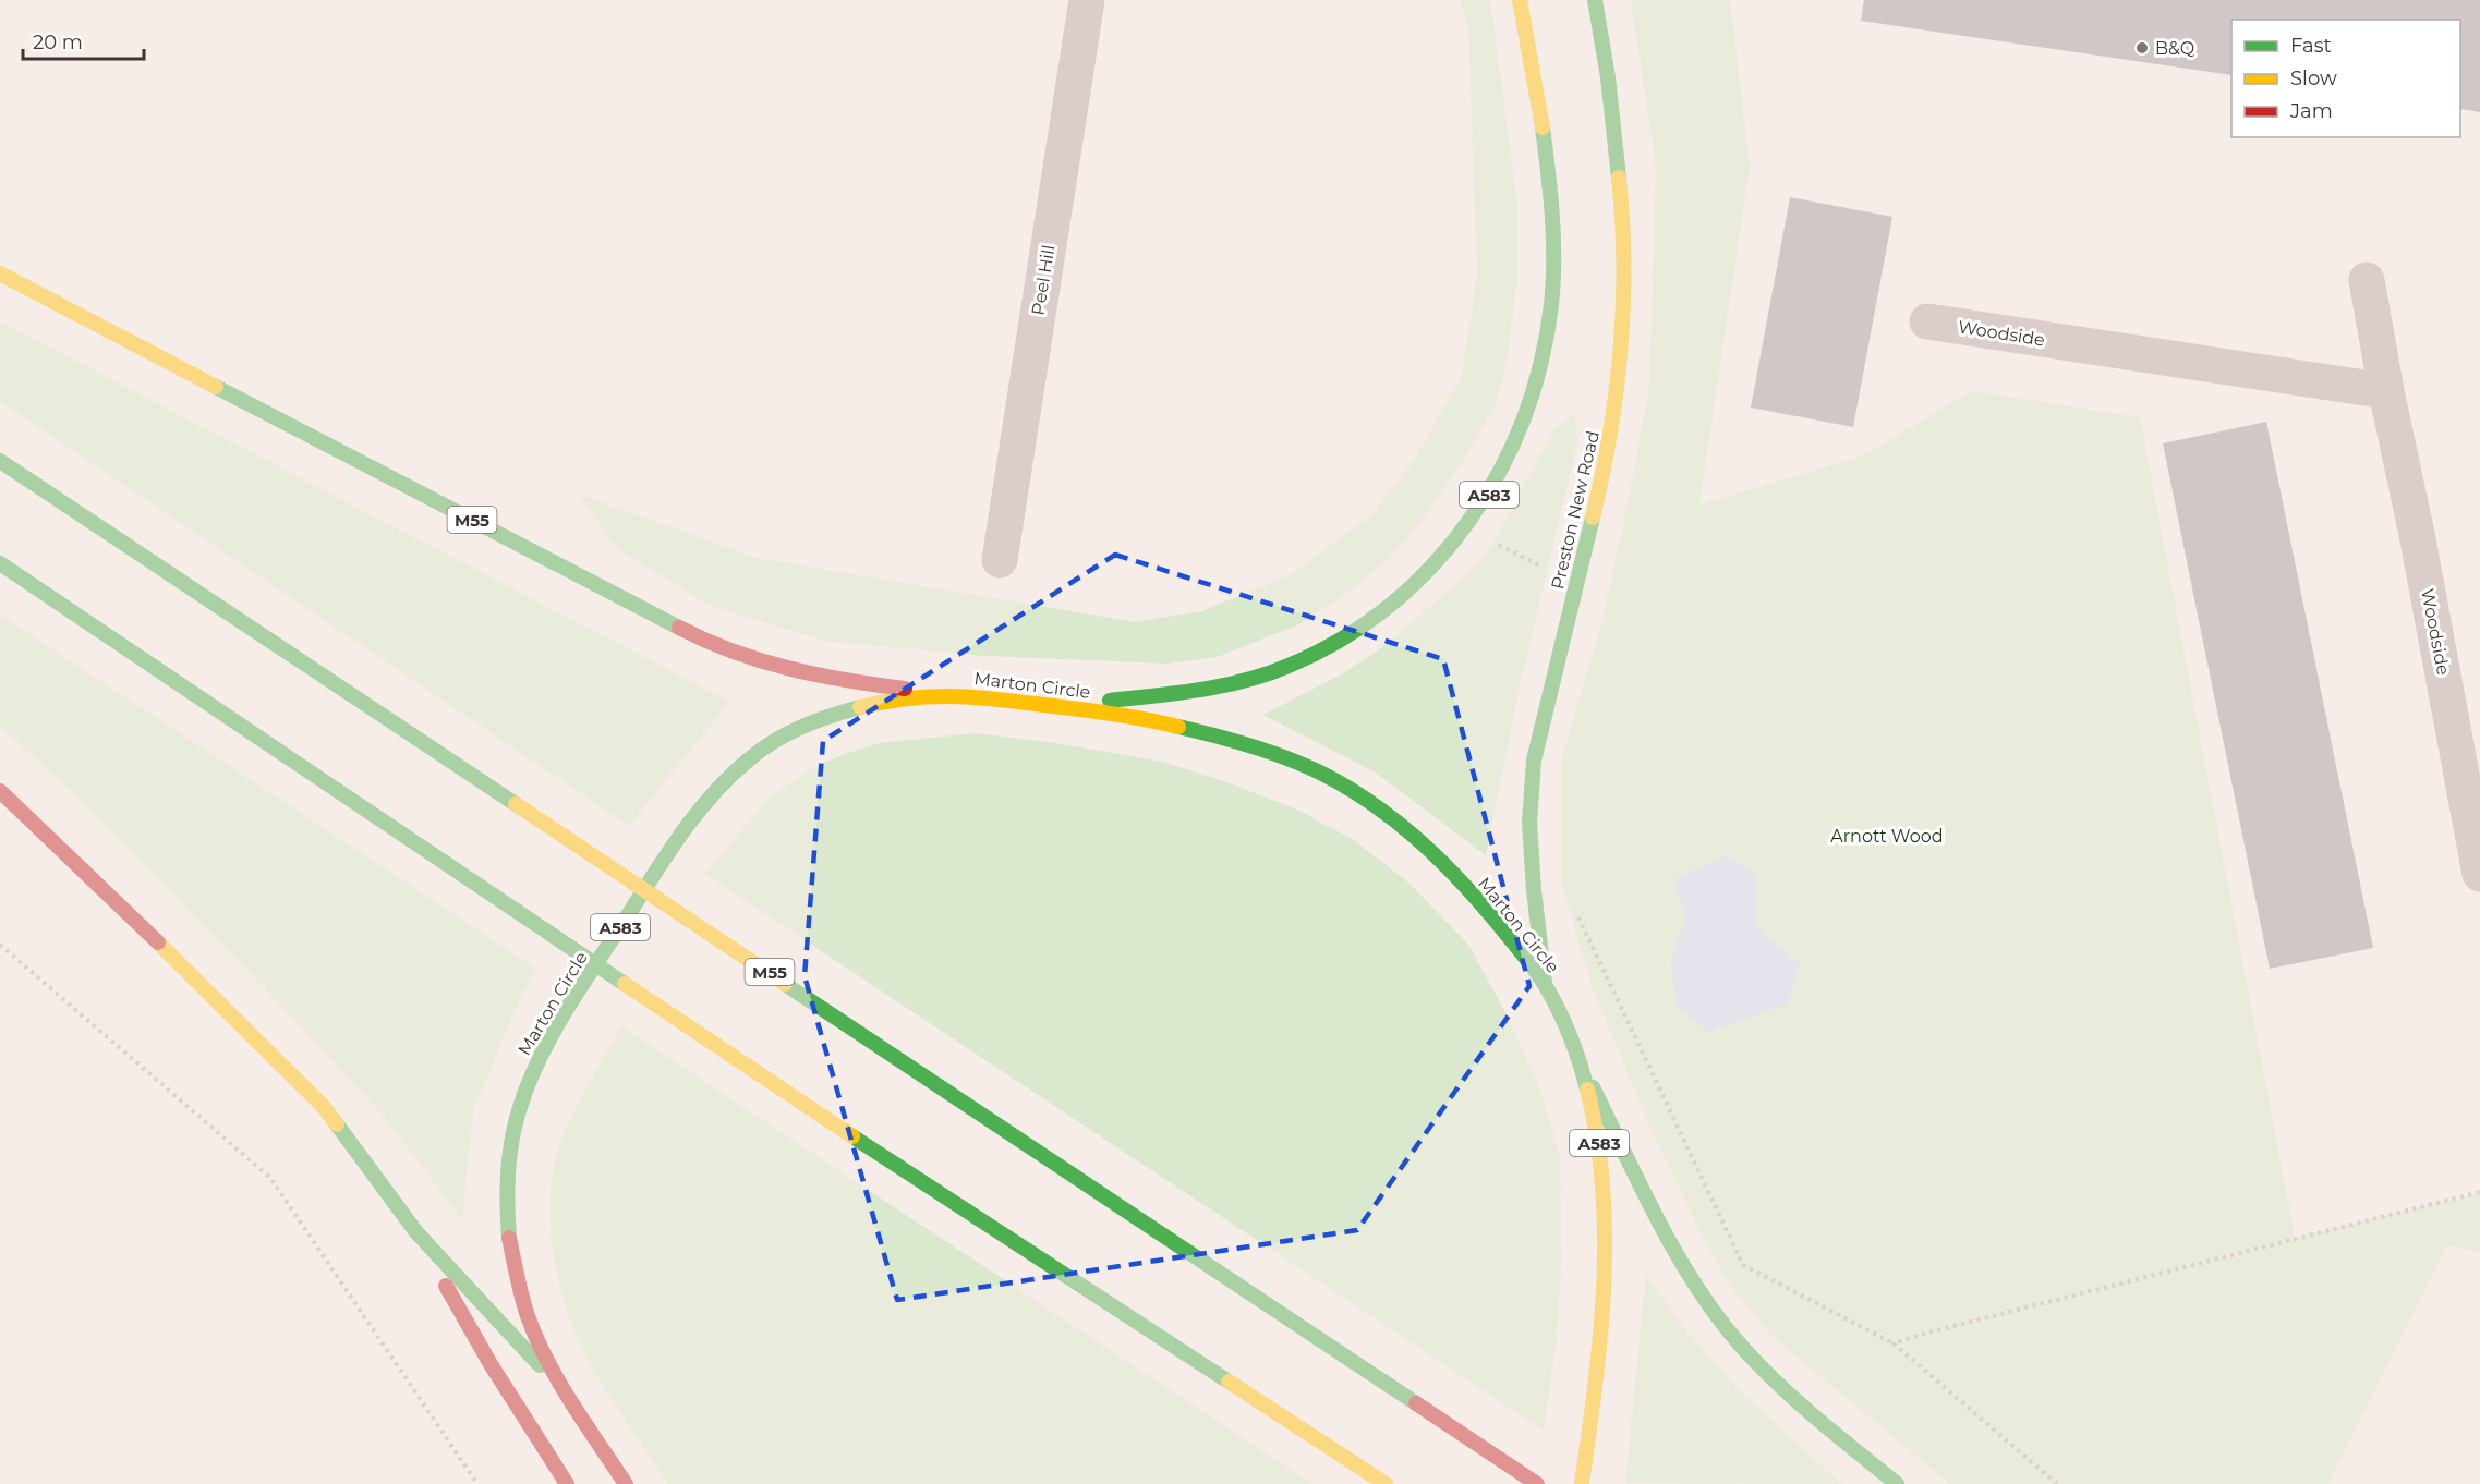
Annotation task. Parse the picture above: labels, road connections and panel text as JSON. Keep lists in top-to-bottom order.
{
  "streets": {
    "main road": [
      "A583",
      "Preston New Road",
      "M55",
      "Marton Circle"
    ],
    "street": ["Peel Hill", "Woodside"]
  },
  "crossings": [
    ["A583", "Marton Circle"],
    ["Preston New Road", "Marton Circle"],
    ["M55", "Marton Circle"]
  ],
  "parks": ["Arnott Wood"],
  "places": ["B&Q"],
  "legend": ["Fast", "Slow", "Jam"],
  "scale_bar": "20 m"
}
